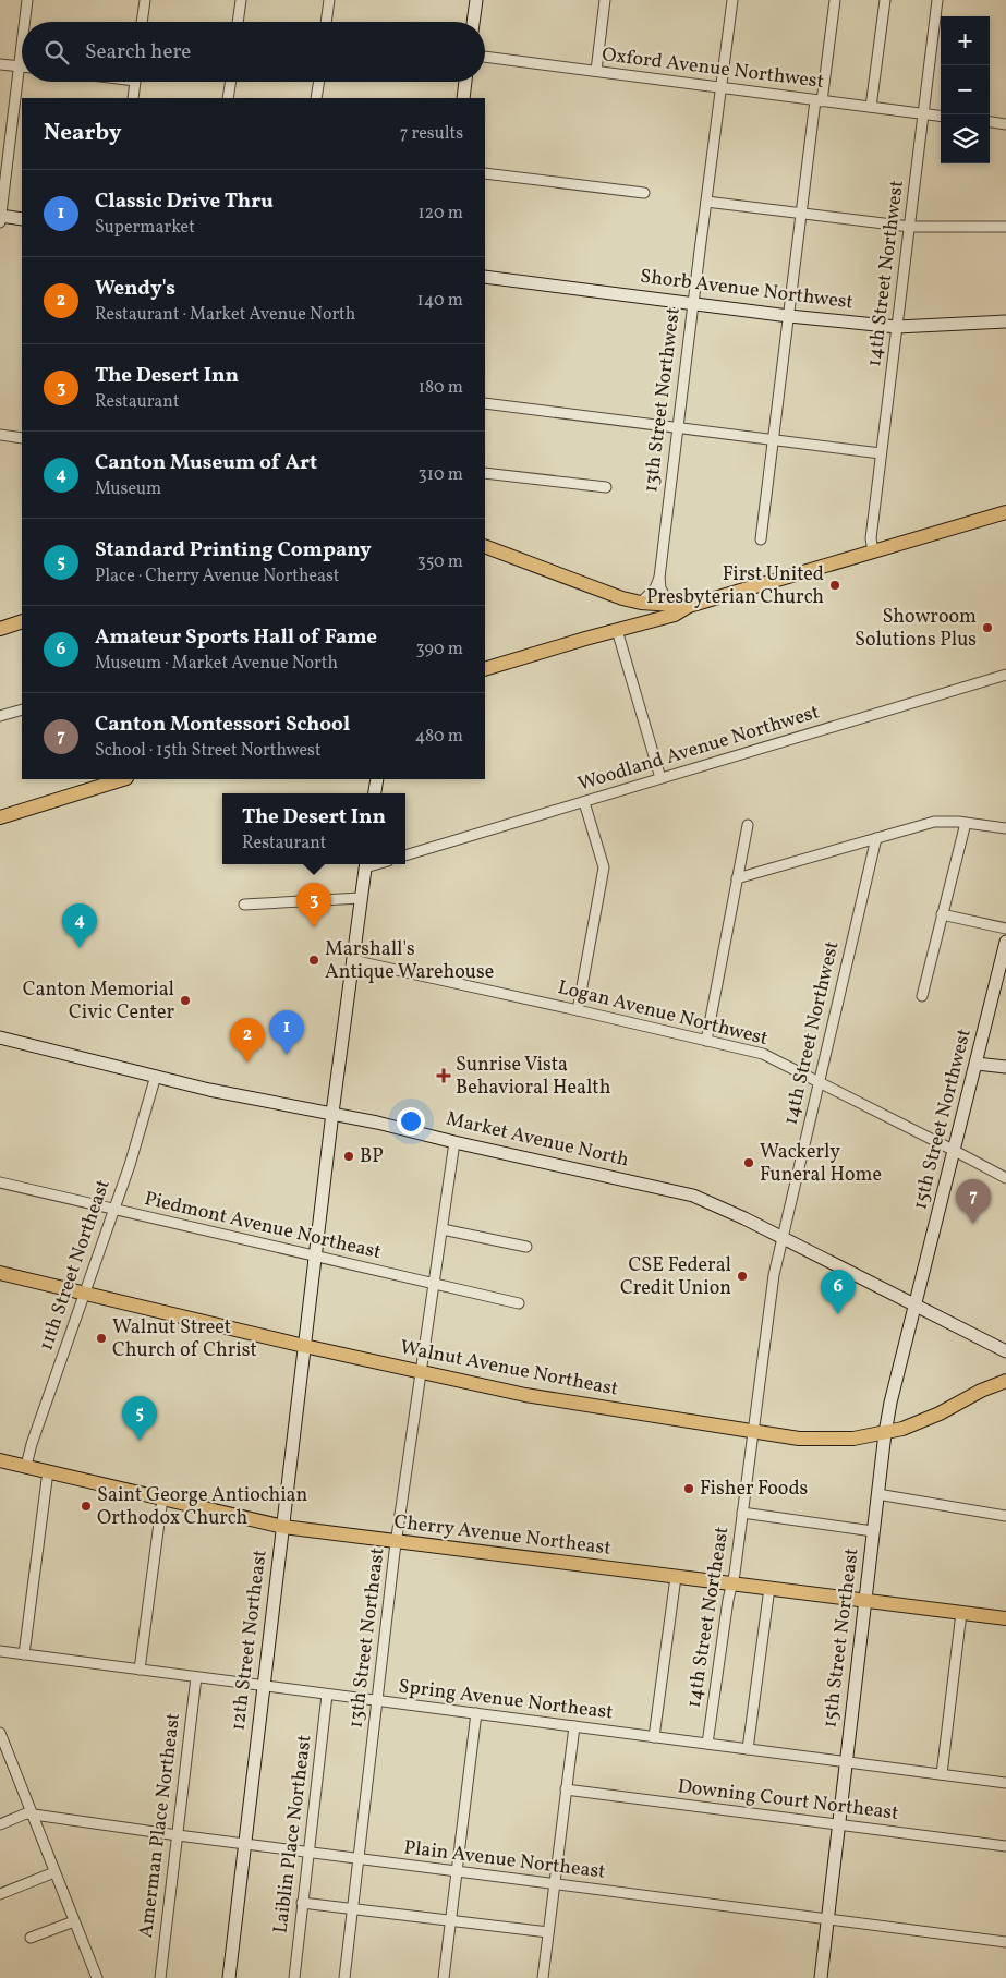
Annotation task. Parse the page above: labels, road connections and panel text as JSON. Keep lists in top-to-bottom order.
{
  "streets": {
    "main road": ["Walnut Avenue Northeast", "Cherry Avenue Northeast"],
    "street": [
      "Oxford Avenue Northwest",
      "14th Street Northwest",
      "Shorb Avenue Northwest",
      "13th Street Northwest",
      "Woodland Avenue Northwest",
      "Logan Avenue Northwest",
      "15th Street Northwest",
      "Market Avenue North",
      "Piedmont Avenue Northeast",
      "11th Street Northeast",
      "14th Street Northeast",
      "13th Street Northeast",
      "15th Street Northeast",
      "12th Street Northeast",
      "Spring Avenue Northeast",
      "Downing Court Northeast",
      "Amerman Place Northeast",
      "Laiblin Place Northeast",
      "Plain Avenue Northeast"
    ]
  },
  "crossings": [
    ["Oxford Avenue Northwest", "14th Street Northwest"],
    ["Oxford Avenue Northwest", "13th Street Northwest"],
    ["14th Street Northwest", "Shorb Avenue Northwest"],
    ["14th Street Northwest", "Logan Avenue Northwest"],
    ["14th Street Northwest", "Market Avenue North"],
    ["14th Street Northwest", "14th Street Northeast"],
    ["Shorb Avenue Northwest", "13th Street Northwest"],
    ["Logan Avenue Northwest", "15th Street Northwest"],
    ["Logan Avenue Northwest", "12th Street Northeast"],
    ["15th Street Northwest", "Market Avenue North"],
    ["15th Street Northwest", "15th Street Northeast"],
    ["Market Avenue North", "11th Street Northeast"],
    ["Market Avenue North", "14th Street Northeast"],
    ["Market Avenue North", "13th Street Northeast"],
    ["Market Avenue North", "15th Street Northeast"],
    ["Market Avenue North", "12th Street Northeast"],
    ["Piedmont Avenue Northeast", "11th Street Northeast"],
    ["Piedmont Avenue Northeast", "13th Street Northeast"],
    ["Piedmont Avenue Northeast", "12th Street Northeast"],
    ["11th Street Northeast", "Walnut Avenue Northeast"],
    ["11th Street Northeast", "Cherry Avenue Northeast"],
    ["Walnut Avenue Northeast", "14th Street Northeast"],
    ["Walnut Avenue Northeast", "13th Street Northeast"],
    ["Walnut Avenue Northeast", "15th Street Northeast"],
    ["Walnut Avenue Northeast", "12th Street Northeast"],
    ["Cherry Avenue Northeast", "14th Street Northeast"],
    ["Cherry Avenue Northeast", "13th Street Northeast"],
    ["Cherry Avenue Northeast", "15th Street Northeast"],
    ["Cherry Avenue Northeast", "12th Street Northeast"],
    ["14th Street Northeast", "Spring Avenue Northeast"],
    ["13th Street Northeast", "Spring Avenue Northeast"],
    ["13th Street Northeast", "Plain Avenue Northeast"],
    ["15th Street Northeast", "Spring Avenue Northeast"],
    ["15th Street Northeast", "Downing Court Northeast"],
    ["15th Street Northeast", "Plain Avenue Northeast"],
    ["12th Street Northeast", "Spring Avenue Northeast"],
    ["12th Street Northeast", "Plain Avenue Northeast"],
    ["Spring Avenue Northeast", "Amerman Place Northeast"],
    ["Spring Avenue Northeast", "Laiblin Place Northeast"],
    ["Amerman Place Northeast", "Plain Avenue Northeast"],
    ["Laiblin Place Northeast", "Plain Avenue Northeast"]
  ],
  "places": {
    "other": [
      "First United Presbyterian Church",
      "Showroom Solutions Plus",
      "Marshall's Antique Warehouse",
      "Canton Memorial Civic Center",
      "BP",
      "Wackerly Funeral Home",
      "CSE Federal Credit Union",
      "Walnut Street Church of Christ",
      "Fisher Foods",
      "Saint George Antiochian Orthodox Church"
    ],
    "health": ["Sunrise Vista Behavioral Health"]
  },
  "page": {
    "map_buttons": ["+", "−"],
    "search": "Search here",
    "heading": ["Nearby", "7 results"],
    "list": [
      {
        "mark": "1",
        "name": "Classic Drive Thru",
        "note": "Supermarket",
        "value": "120 m"
      },
      {
        "mark": "2",
        "name": "Wendy's",
        "note": "Restaurant · Market Avenue North",
        "value": "140 m"
      },
      {
        "mark": "3",
        "name": "The Desert Inn",
        "note": "Restaurant",
        "value": "180 m"
      },
      {
        "mark": "4",
        "name": "Canton Museum of Art",
        "note": "Museum",
        "value": "310 m"
      },
      {
        "mark": "5",
        "name": "Standard Printing Company",
        "note": "Place · Cherry Avenue Northeast",
        "value": "350 m"
      },
      {
        "mark": "6",
        "name": "Amateur Sports Hall of Fame",
        "note": "Museum · Market Avenue North",
        "value": "390 m"
      },
      {
        "mark": "7",
        "name": "Canton Montessori School",
        "note": "School · 15th Street Northwest",
        "value": "480 m"
      }
    ],
    "popup": ["The Desert Inn", "Restaurant"],
    "pins": [
      "3",
      "4",
      "1",
      "2",
      "7",
      "6",
      "5"
    ]
  }
}
